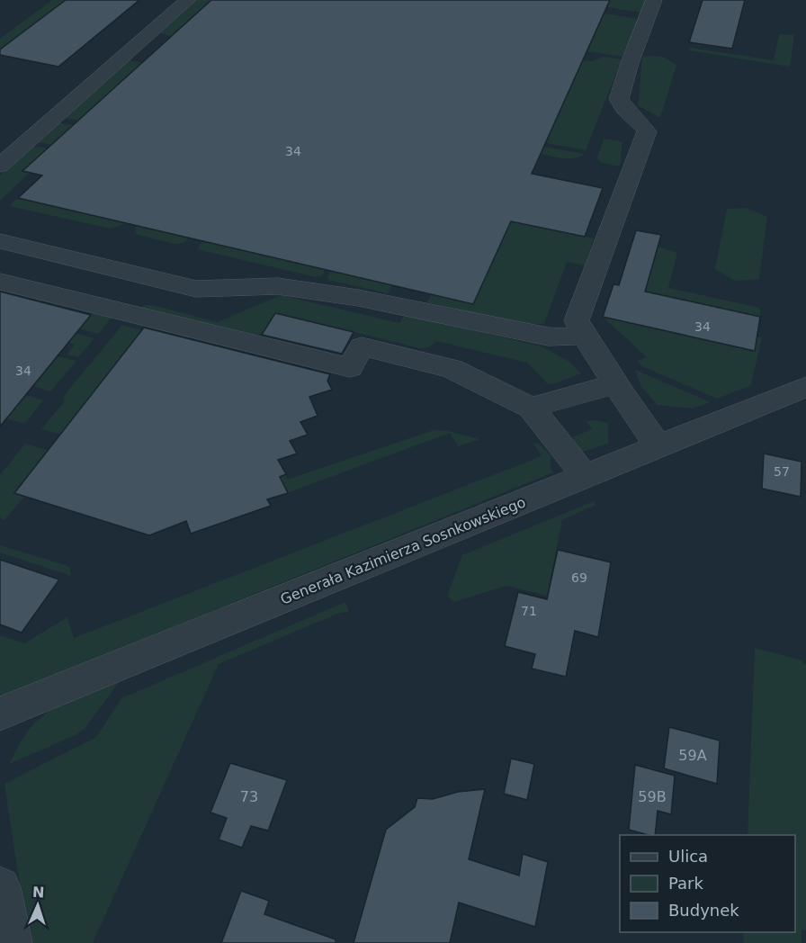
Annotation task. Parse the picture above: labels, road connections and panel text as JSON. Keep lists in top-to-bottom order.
{
  "streets": {
    "street": ["Generała Kazimierza Sosnkowskiego"]
  },
  "house_numbers": [
    "34",
    "34",
    "34",
    "57",
    "69",
    "71",
    "59A",
    "73",
    "59B"
  ],
  "legend": ["Ulica", "Park", "Budynek"],
  "north": "top"
}
